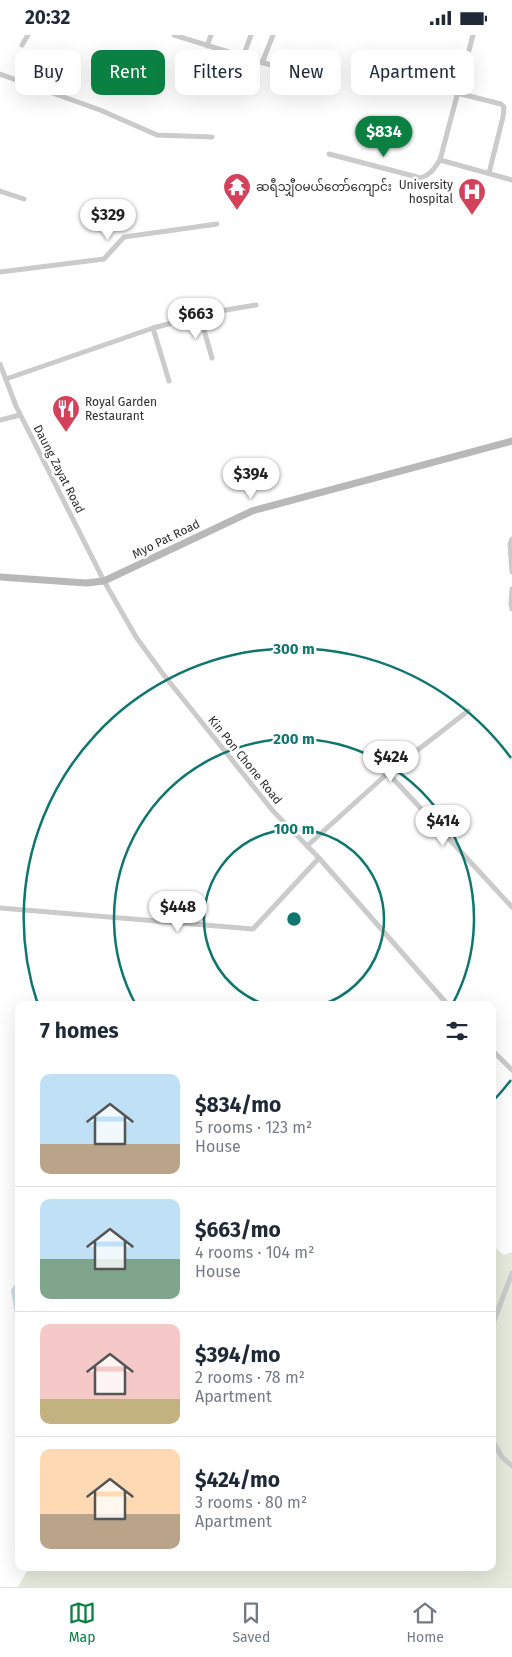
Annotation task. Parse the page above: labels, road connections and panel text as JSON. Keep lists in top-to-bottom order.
{
  "streets": {
    "main road": ["Myo Pat Road"],
    "street": ["Daung Zayat Road", "Kin Pon Chone Road"]
  },
  "crossings": [
    ["Daung Zayat Road", "Myo Pat Road"],
    ["Daung Zayat Road", "Kin Pon Chone Road"],
    ["Myo Pat Road", "Kin Pon Chone Road"]
  ],
  "places": {
    "temple": ["ဆရီသျှီဝမယ်တော်ကျောင်း"],
    "hospital": ["University hospital"],
    "restaurant": ["Royal Garden Restaurant"]
  },
  "page": {
    "status": "20:32",
    "chip": [
      "Buy",
      "Rent",
      "Filters",
      "New",
      "Apartment"
    ],
    "price": [
      "$834",
      "$329",
      "$663",
      "$394",
      "$424",
      "$414",
      "$448"
    ],
    "heading": "7 homes",
    "list": [
      {
        "name": "$834/mo",
        "note": "5 rooms · 123 m² · House"
      },
      {
        "name": "$663/mo",
        "note": "4 rooms · 104 m² · House"
      },
      {
        "name": "$394/mo",
        "note": "2 rooms · 78 m² · Apartment"
      },
      {
        "name": "$424/mo",
        "note": "3 rooms · 80 m² · Apartment"
      }
    ],
    "tabs": ["Map", "Saved", "Home"]
  },
  "rings": ["300 m", "200 m", "100 m"]
}
